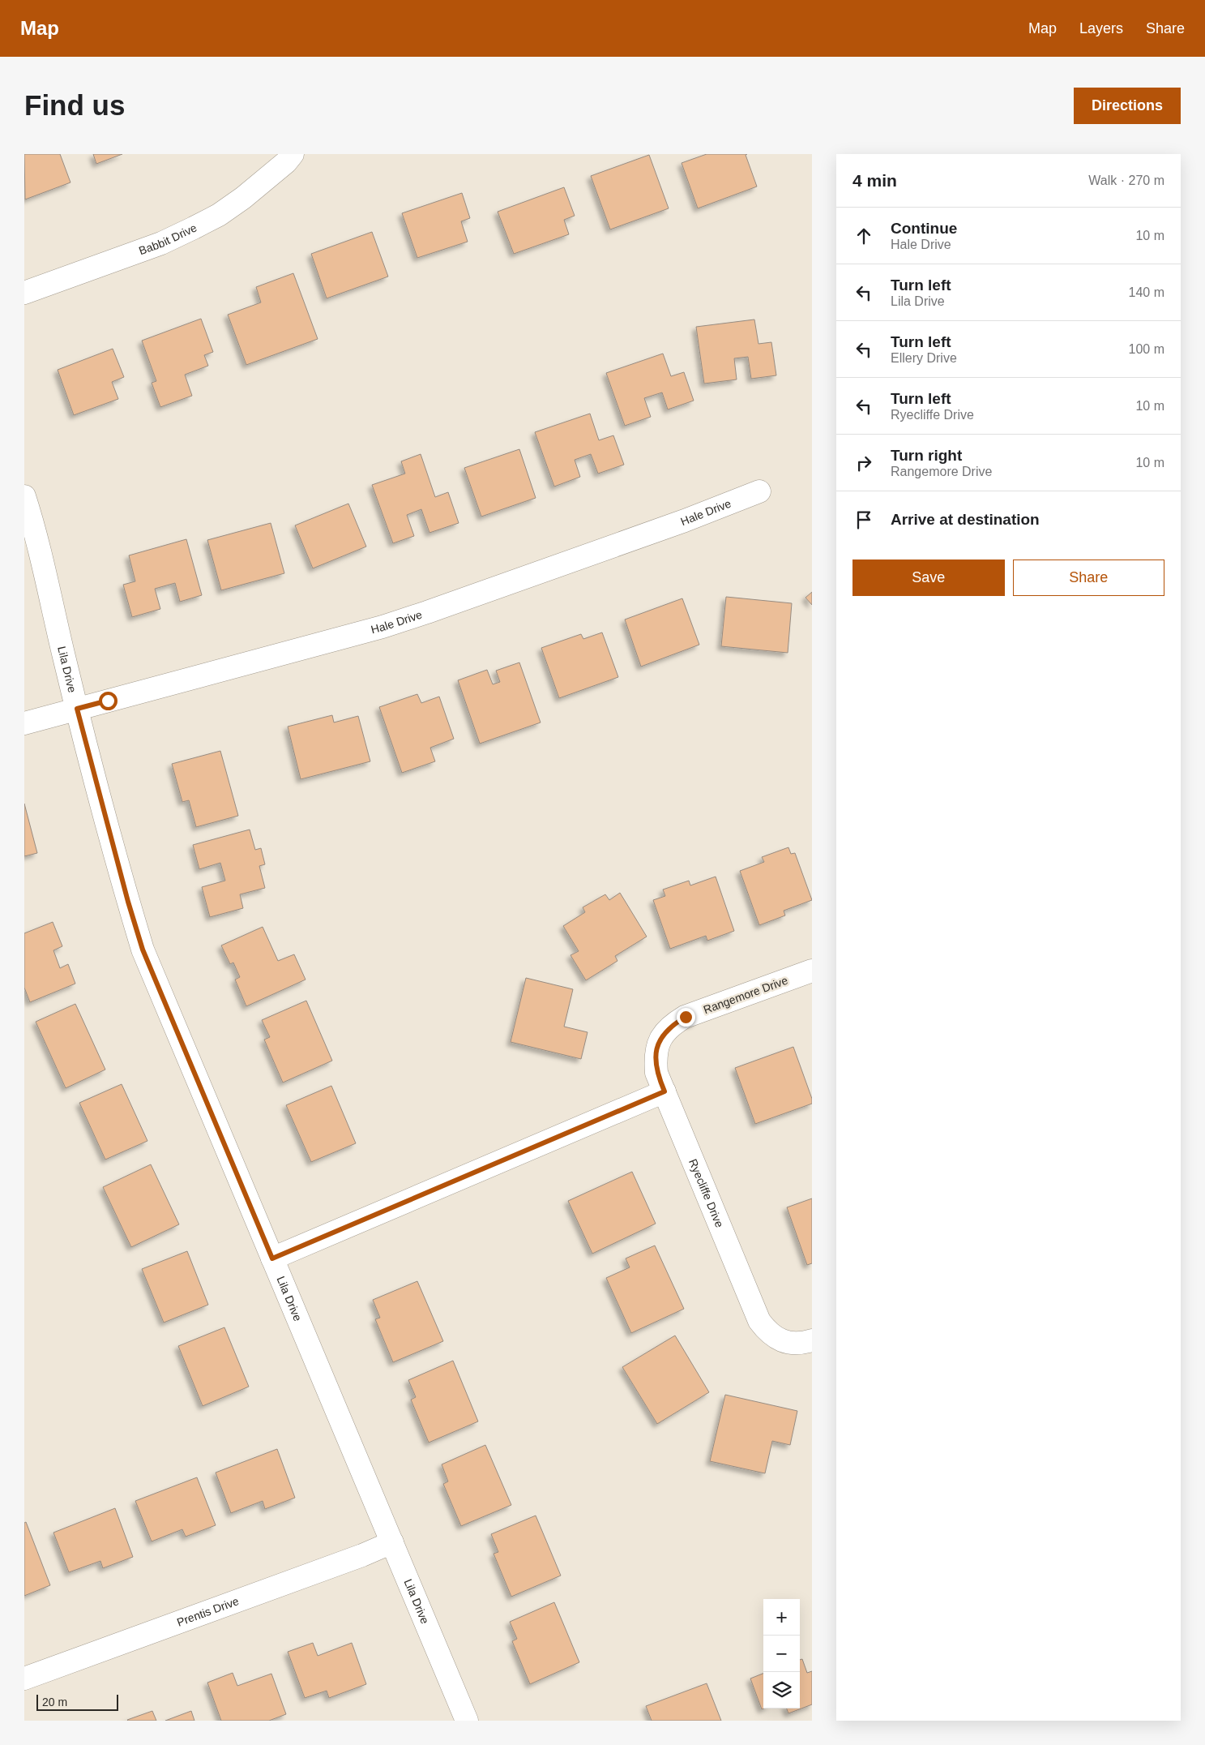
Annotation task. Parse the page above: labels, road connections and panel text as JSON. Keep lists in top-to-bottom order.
{
  "streets": {
    "street": [
      "Babbit Drive",
      "Hale Drive",
      "Lila Drive",
      "Rangemore Drive",
      "Ryecliffe Drive",
      "Prentis Drive"
    ]
  },
  "crossings": [
    ["Hale Drive", "Lila Drive"],
    ["Lila Drive", "Prentis Drive"],
    ["Rangemore Drive", "Ryecliffe Drive"]
  ],
  "scale_bar": "20 m",
  "page": {
    "header": "Map",
    "nav": ["Map", "Layers", "Share"],
    "buttons": [
      "Directions",
      ["Save", "Share"]
    ],
    "title": "Find us",
    "heading": ["4 min", "Walk · 270 m"],
    "list": [
      ["Continue", "Hale Drive", "10 m"],
      ["Turn left", "Lila Drive", "140 m"],
      ["Turn left", "Ellery Drive", "100 m"],
      ["Turn left", "Ryecliffe Drive", "10 m"],
      ["Turn right", "Rangemore Drive", "10 m"],
      "Arrive at destination"
    ],
    "map_buttons": ["+", "−"],
    "scale": "20 m"
  }
}
